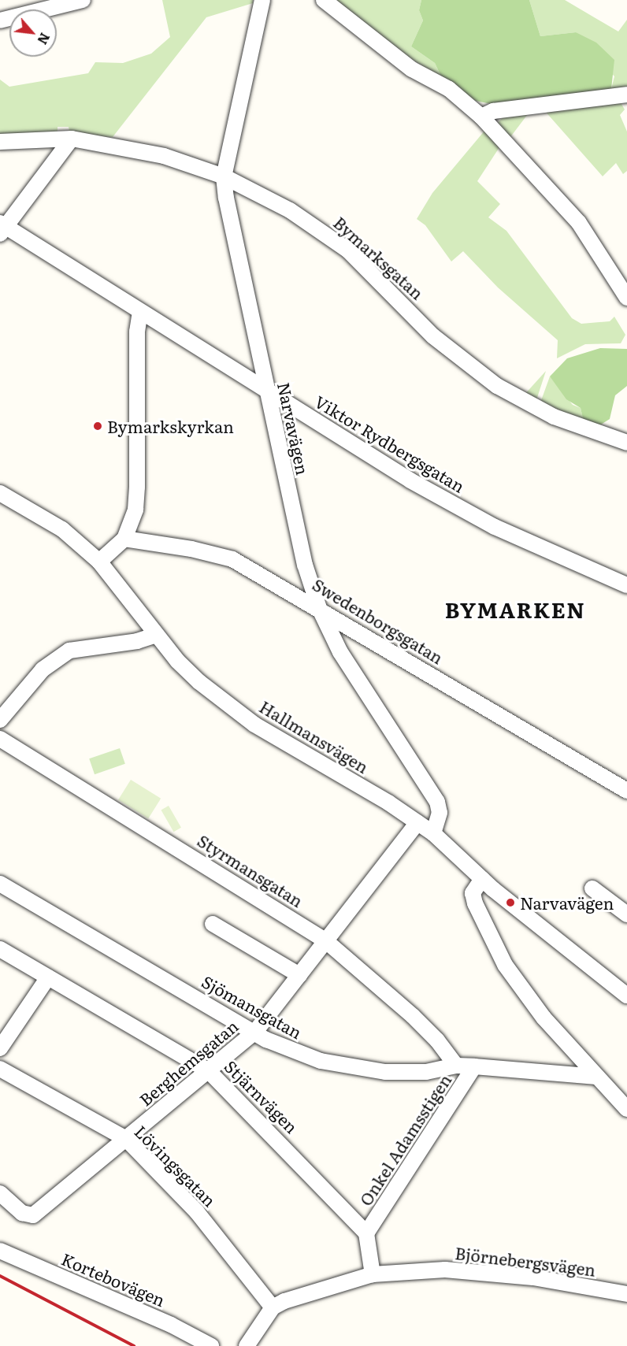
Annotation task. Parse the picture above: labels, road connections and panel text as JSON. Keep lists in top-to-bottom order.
{
  "streets": {
    "street": [
      "Bymarksgatan",
      "Narvavägen",
      "Viktor Rydbergsgatan",
      "Swedenborgsgatan",
      "Hallmansvägen",
      "Styrmansgatan",
      "Sjömansgatan",
      "Berghemsgatan",
      "Stjärnvägen",
      "Onkel Adamsstigen",
      "Lövingsgatan",
      "Björnebergsvägen",
      "Kortebovägen"
    ]
  },
  "crossings": [
    ["Bymarksgatan", "Narvavägen"],
    ["Narvavägen", "Viktor Rydbergsgatan"],
    ["Narvavägen", "Swedenborgsgatan"],
    ["Narvavägen", "Hallmansvägen"],
    ["Hallmansvägen", "Berghemsgatan"],
    ["Styrmansgatan", "Sjömansgatan"],
    ["Styrmansgatan", "Berghemsgatan"],
    ["Sjömansgatan", "Berghemsgatan"],
    ["Sjömansgatan", "Onkel Adamsstigen"],
    ["Berghemsgatan", "Stjärnvägen"],
    ["Berghemsgatan", "Lövingsgatan"],
    ["Stjärnvägen", "Onkel Adamsstigen"],
    ["Lövingsgatan", "Björnebergsvägen"]
  ],
  "districts": ["BYMARKEN"],
  "places": ["Bymarkskyrkan", "Narvavägen"],
  "north": "bottom right"
}
